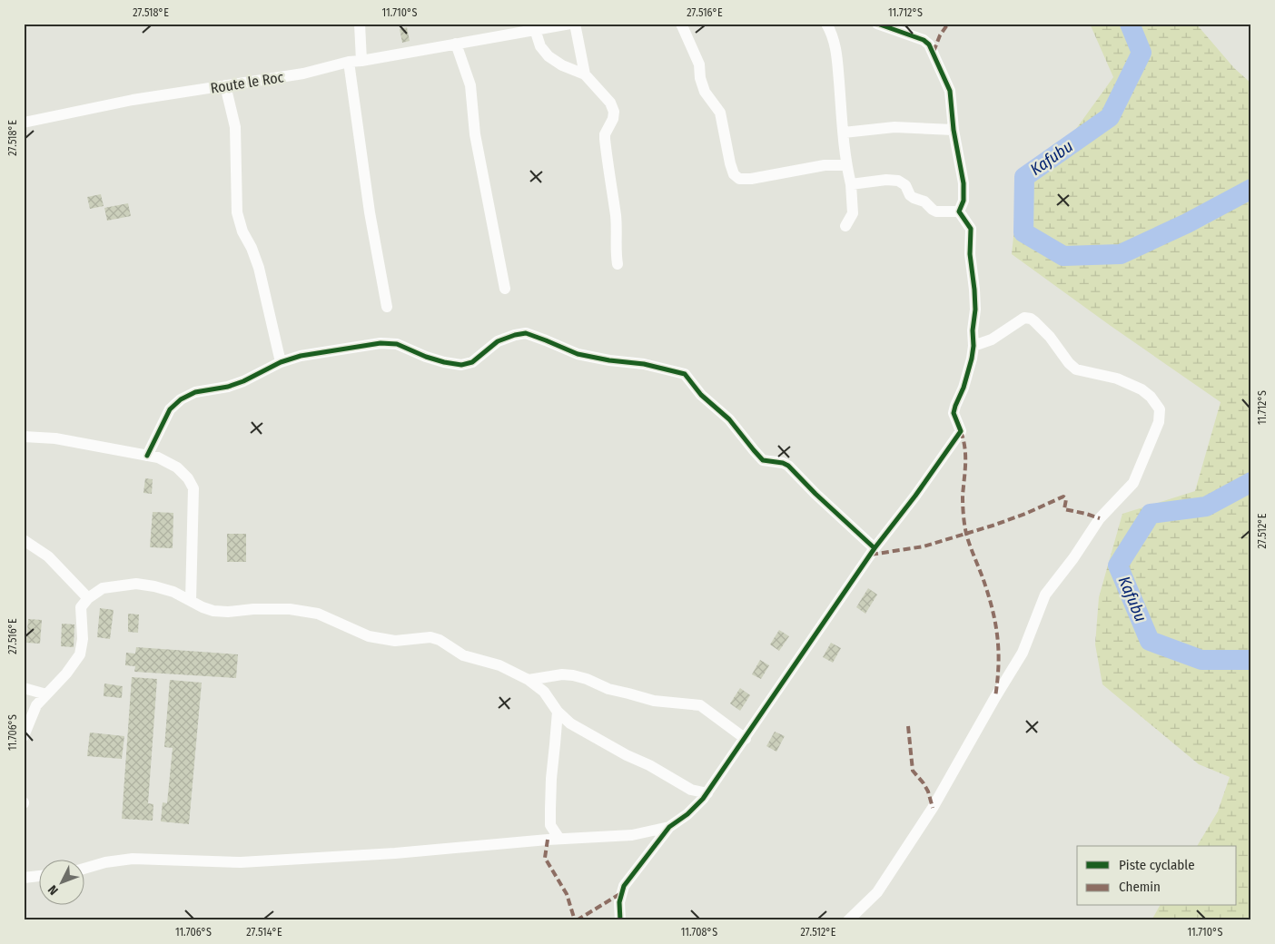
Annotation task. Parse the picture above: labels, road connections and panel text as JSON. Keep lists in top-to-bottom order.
{
  "streets": {
    "street": ["Route le Roc"]
  },
  "water": ["Kafubu"],
  "legend": ["Piste cyclable", "Chemin"],
  "north": "bottom left",
  "coordinates": [
    "27.518°E",
    "11.710°S",
    "27.516°E",
    "11.712°S",
    "27.512°E",
    "11.706°S",
    "27.514°E",
    "11.708°S"
  ]
}
